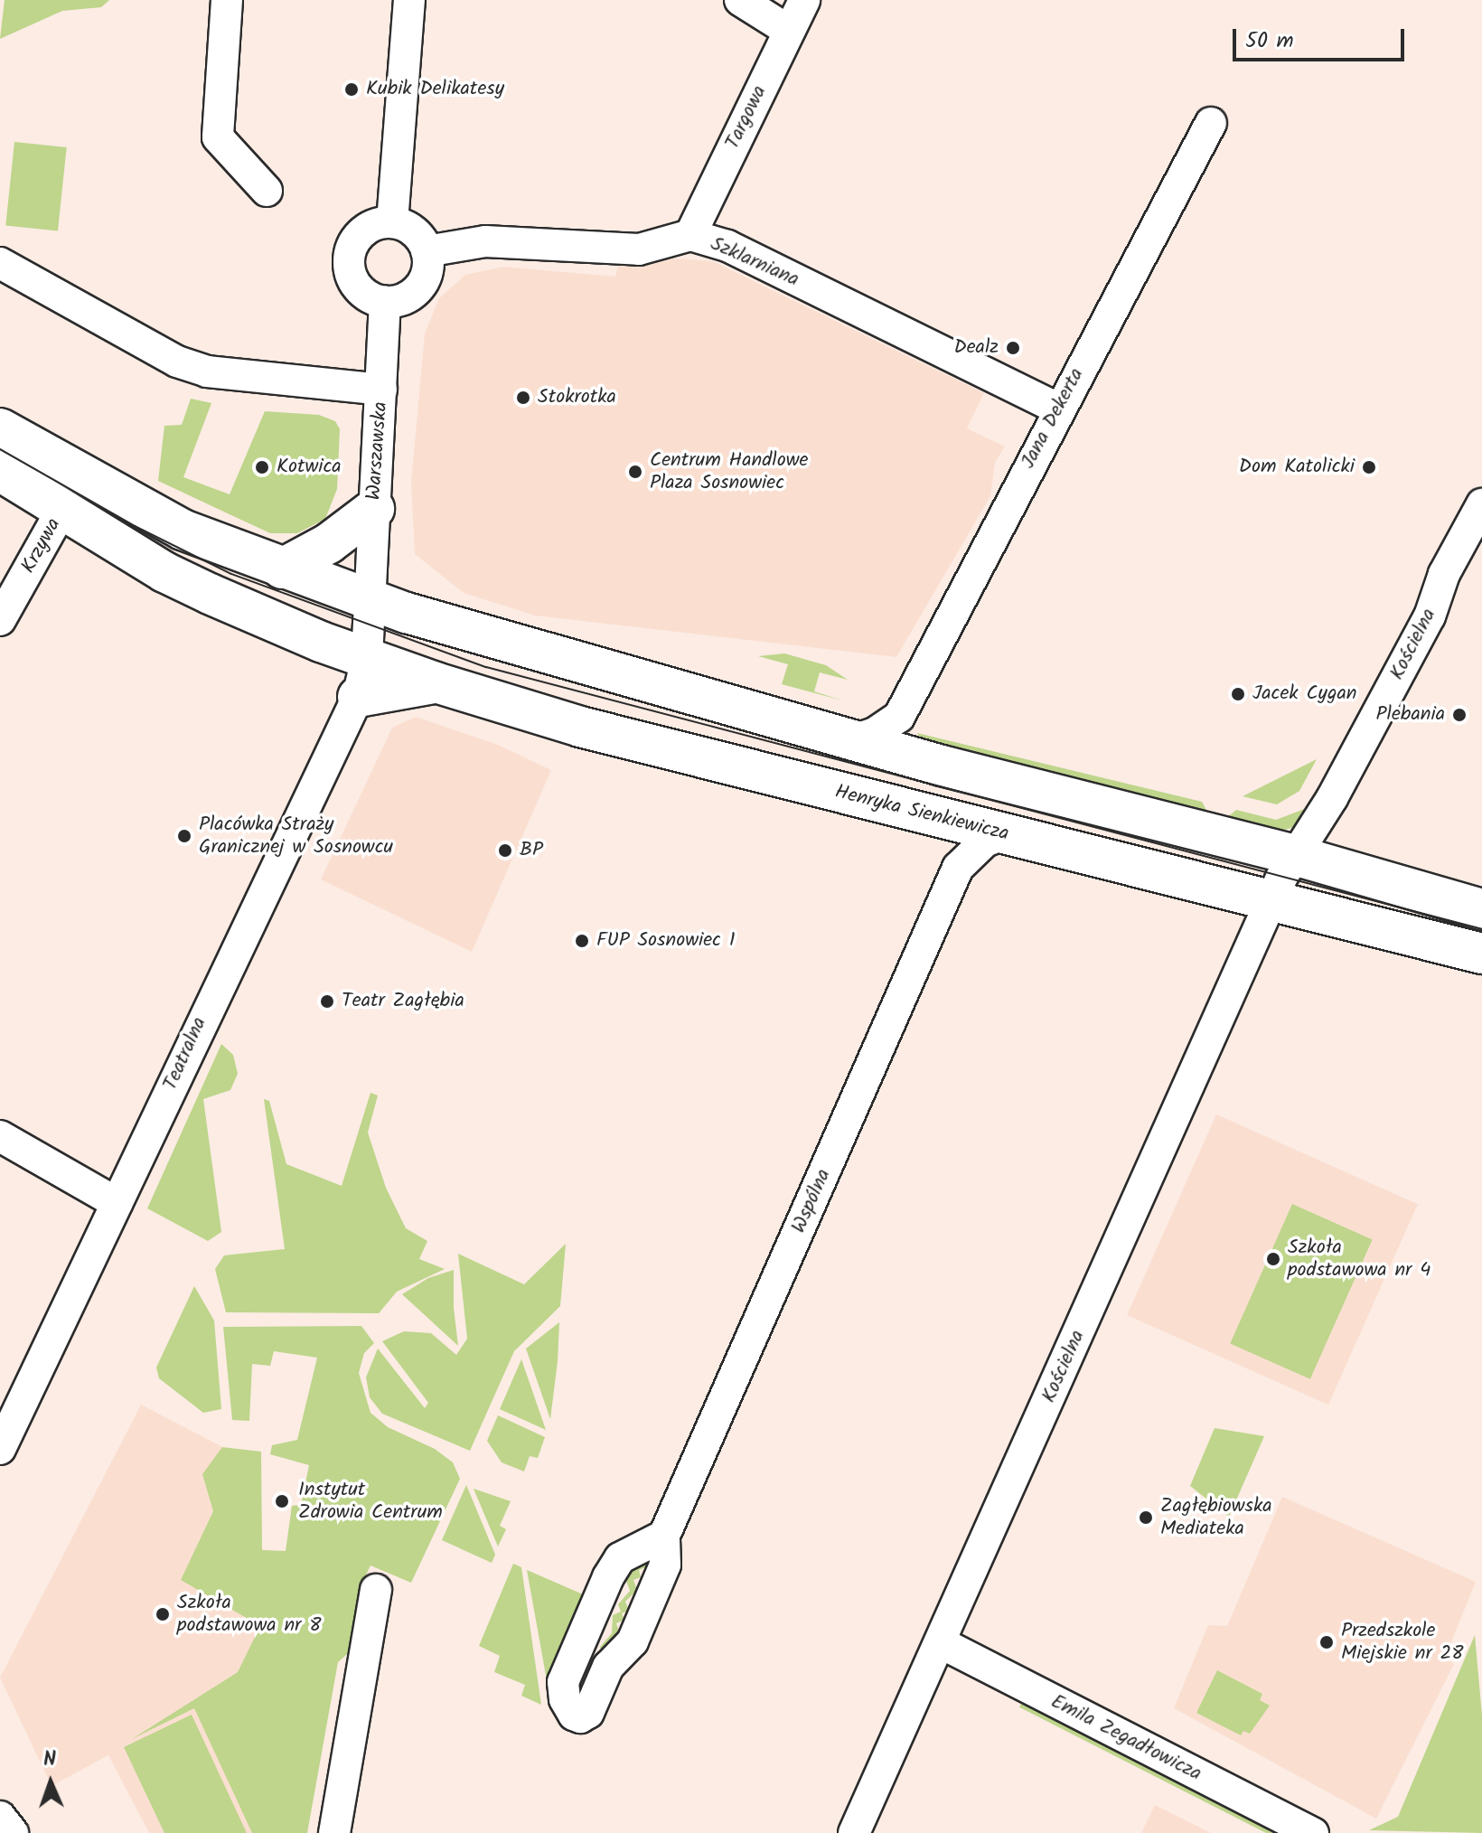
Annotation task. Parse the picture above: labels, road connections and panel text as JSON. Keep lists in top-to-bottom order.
{
  "streets": {
    "main road": ["Henryka Sienkiewicza"],
    "street": [
      "Targowa",
      "Szklarniana",
      "Jana Dekerta",
      "Warszawska",
      "Krzywa",
      "Kościelna",
      "Teatralna",
      "Wspólna",
      "Emila Zegadłowicza"
    ]
  },
  "crossings": [
    ["Targowa", "Szklarniana"],
    ["Szklarniana", "Jana Dekerta"],
    ["Szklarniana", "Warszawska"],
    ["Warszawska", "Henryka Sienkiewicza"],
    ["Warszawska", "Teatralna"],
    ["Krzywa", "Henryka Sienkiewicza"],
    ["Kościelna", "Henryka Sienkiewicza"],
    ["Kościelna", "Emila Zegadłowicza"],
    ["Henryka Sienkiewicza", "Teatralna"],
    ["Henryka Sienkiewicza", "Wspólna"]
  ],
  "places": [
    "Kubik Delikatesy",
    "Dealz",
    "Stokrotka",
    "Kotwica",
    "Dom Katolicki",
    "Centrum Handlowe Plaza Sosnowiec",
    "Jacek Cygan",
    "Plebania",
    "Placówka Straży Granicznej w Sosnowcu",
    "BP",
    "FUP Sosnowiec 1",
    "Teatr Zagłębia",
    "Szkoła podstawowa nr 4",
    "Instytut Zdrowia Centrum",
    "Zagłębiowska Mediateka",
    "Szkoła podstawowa nr 8",
    "Przedszkole Miejskie nr 28"
  ],
  "scale_bar": "50 m",
  "north": "top"
}
